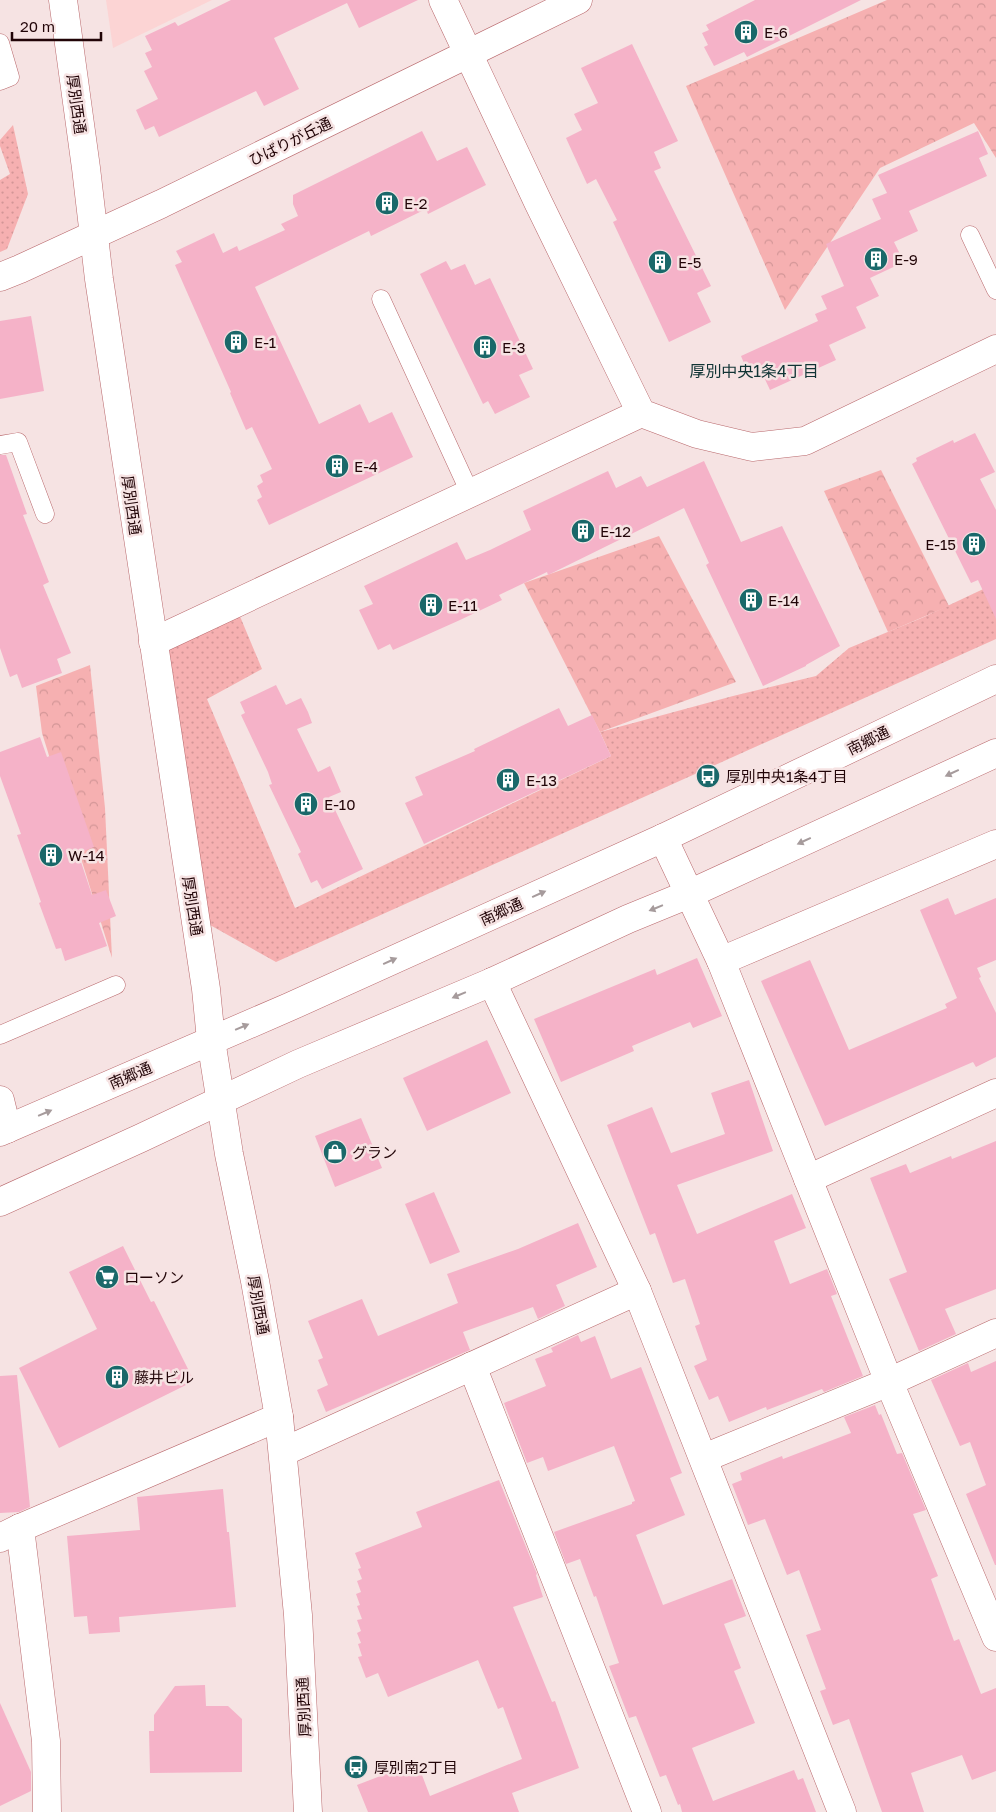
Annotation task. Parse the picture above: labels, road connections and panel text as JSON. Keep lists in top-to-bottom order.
{
  "streets": {
    "street": ["厚別西通", "ひばりが丘通", "南郷通"]
  },
  "crossings": [
    ["厚別西通", "ひばりが丘通"],
    ["厚別西通", "南郷通"]
  ],
  "districts": ["厚別中央1条4丁目"],
  "places": {
    "building": [
      "E-6",
      "E-2",
      "E-9",
      "E-5",
      "E-1",
      "E-3",
      "E-4",
      "E-12",
      "E-15",
      "E-14",
      "E-11",
      "E-13",
      "E-10",
      "W-14",
      "藤井ビル"
    ],
    "bus stop": ["厚別中央1条4丁目", "厚別南2丁目"],
    "shop": ["グラン"],
    "supermarket": ["ローソン"]
  },
  "scale_bar": "20 m"
}
